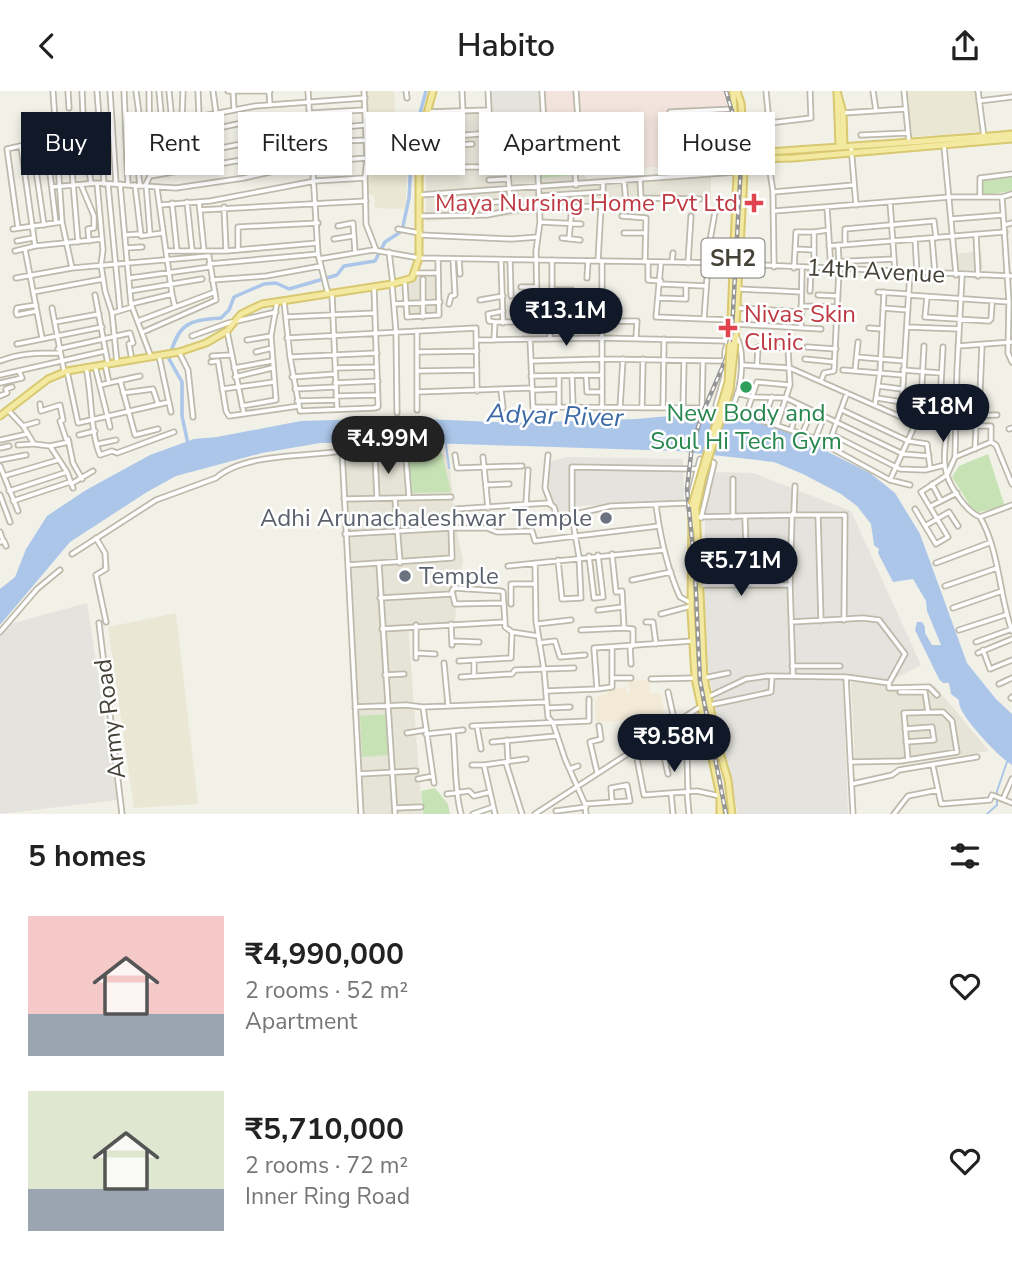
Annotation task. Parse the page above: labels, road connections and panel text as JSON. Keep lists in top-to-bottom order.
{
  "streets": {
    "main road": ["SH2"],
    "street": ["14th Avenue", "Army Road"]
  },
  "crossings": [
    ["SH2", "14th Avenue"]
  ],
  "water": ["Adyar River"],
  "places": {
    "health": ["Maya Nursing Home Pvt Ltd", "Nivas Skin Clinic"],
    "other": ["New Body and Soul Hi Tech Gym", "Adhi Arunachaleshwar Temple", "Temple"]
  },
  "page": {
    "header": "Habito",
    "chip": [
      "Buy",
      "Rent",
      "Filters",
      "New",
      "Apartment",
      "House"
    ],
    "price": [
      "₹13.1M",
      "₹18M",
      "₹4.99M",
      "₹5.71M",
      "₹9.58M"
    ],
    "heading": "5 homes",
    "list": [
      {
        "name": "₹4,990,000",
        "note": "2 rooms · 52 m² · Apartment"
      },
      {
        "name": "₹5,710,000",
        "note": "2 rooms · 72 m² · Inner Ring Road"
      }
    ]
  }
}
